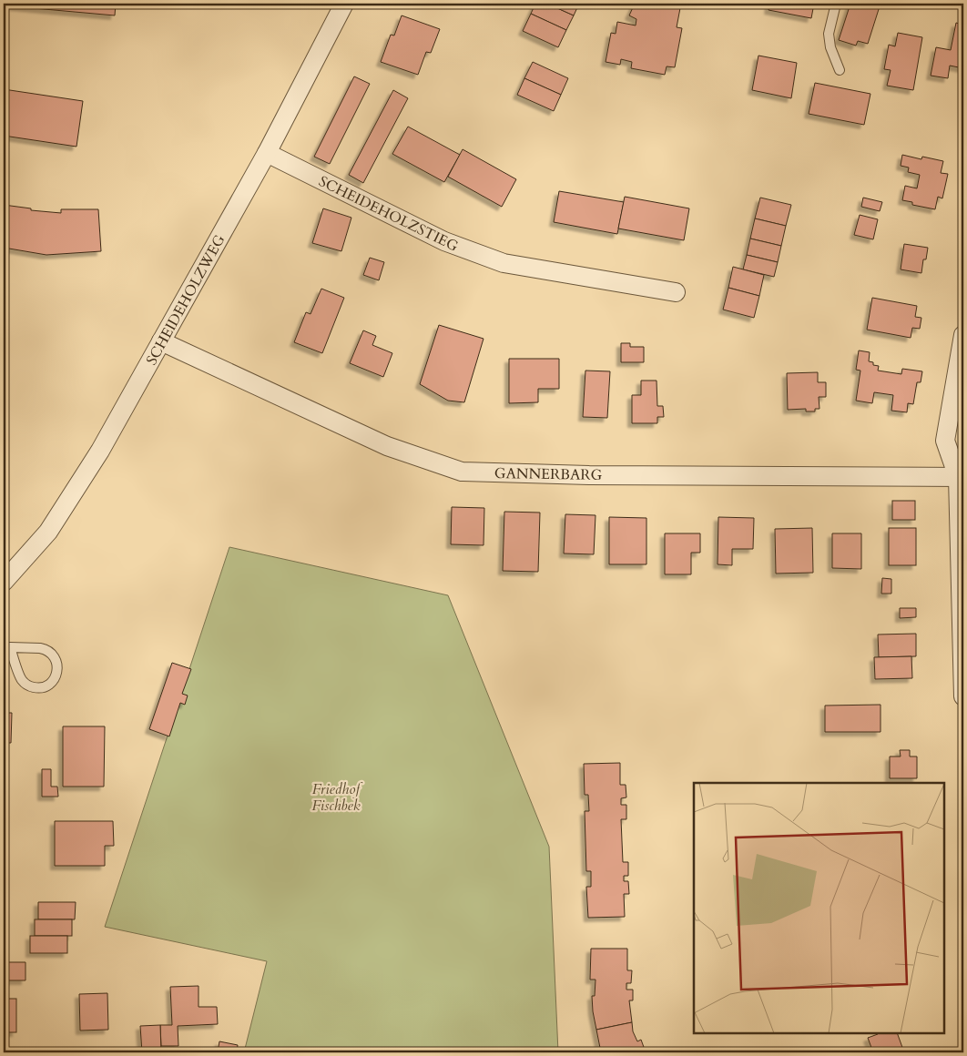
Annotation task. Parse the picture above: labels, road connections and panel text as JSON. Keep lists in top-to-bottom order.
{
  "streets": {
    "street": ["SCHEIDEHOLZSTIEG", "SCHEIDEHOLZWEG", "GANNERBARG"]
  },
  "crossings": [
    ["SCHEIDEHOLZSTIEG", "SCHEIDEHOLZWEG"],
    ["SCHEIDEHOLZWEG", "GANNERBARG"]
  ],
  "parks": ["Friedhof Fischbek"]
}
